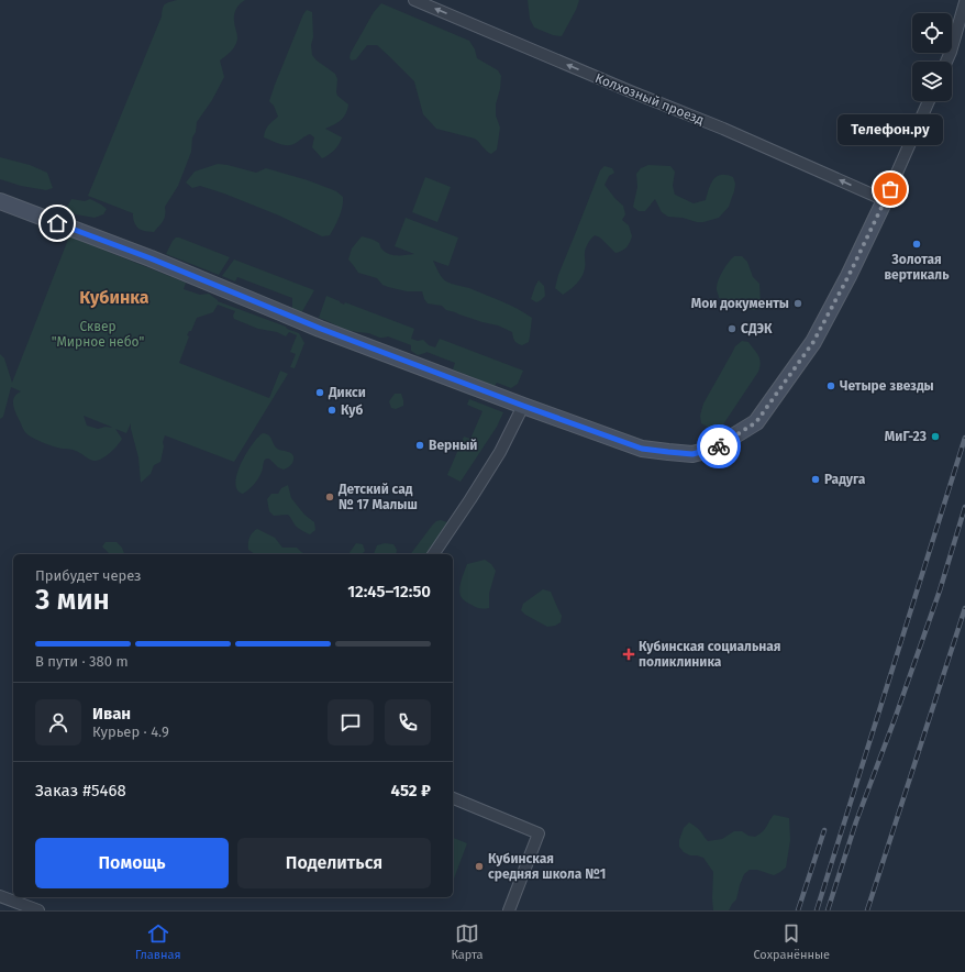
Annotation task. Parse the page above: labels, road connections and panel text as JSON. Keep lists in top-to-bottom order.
{
  "streets": {
    "street": ["Колхозный проезд"]
  },
  "one_way": ["Колхозный проезд"],
  "districts": ["Кубинка"],
  "parks": ["Сквер \"Мирное небо\""],
  "places": {
    "other": [
      "Телефон.ру",
      "Золотая вертикаль",
      "Мои документы",
      "СДЭК",
      "Четыре звезды",
      "Дикси",
      "Куб",
      "МиГ-23",
      "Верный",
      "Радуга",
      "Детский сад № 17 Малыш",
      "Кубинская средняя школа №1"
    ],
    "health": ["Кубинская социальная поликлиника"]
  },
  "page": {
    "bubble": "Телефон.ру",
    "heading": ["3 мин", "Прибудет через", "12:45–12:50"],
    "panel": [
      "Иван",
      "Курьер · 4.9",
      "Заказ #5468",
      "452 ₽"
    ],
    "bar": "В пути · 380 m",
    "buttons": ["Помощь", "Поделиться"],
    "tabs": ["Главная", "Карта", "Сохранённые"]
  }
}
